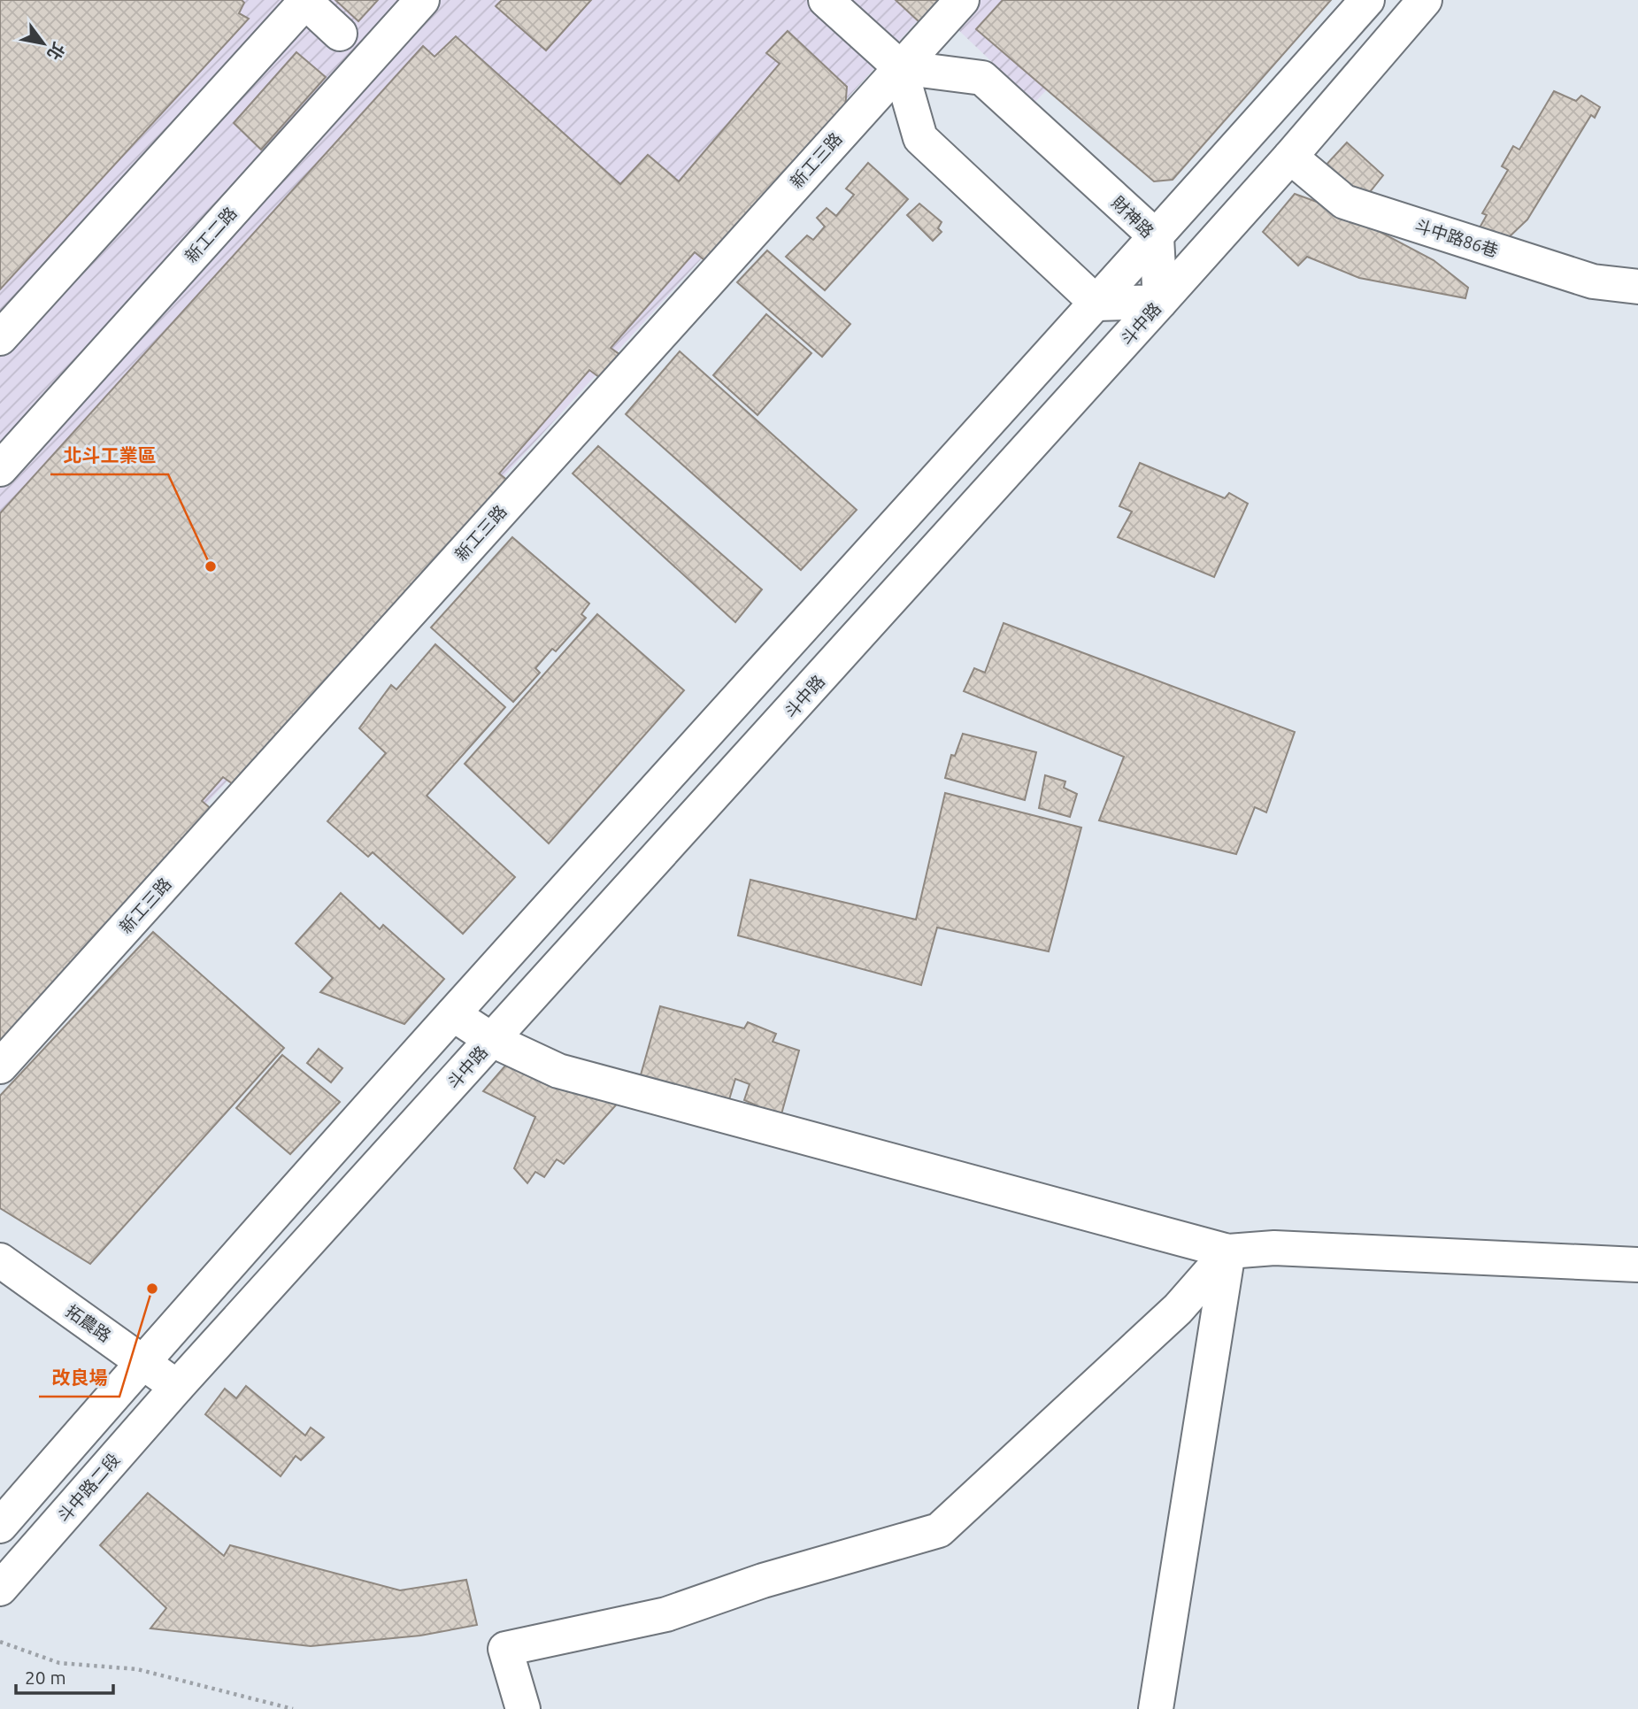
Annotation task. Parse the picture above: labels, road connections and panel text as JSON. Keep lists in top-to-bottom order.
{
  "streets": {
    "main road": [
      "新工三路",
      "財神路",
      "新工二路",
      "斗中路86巷",
      "斗中路",
      "拓農路",
      "斗中路二段"
    ]
  },
  "crossings": [
    ["新工三路", "財神路"],
    ["財神路", "斗中路"],
    ["斗中路86巷", "斗中路"],
    ["斗中路", "拓農路"],
    ["斗中路", "斗中路二段"],
    ["拓農路", "斗中路二段"]
  ],
  "places": ["北斗工業區", "改良場"],
  "scale_bar": "20 m",
  "north": "bottom right"
}
